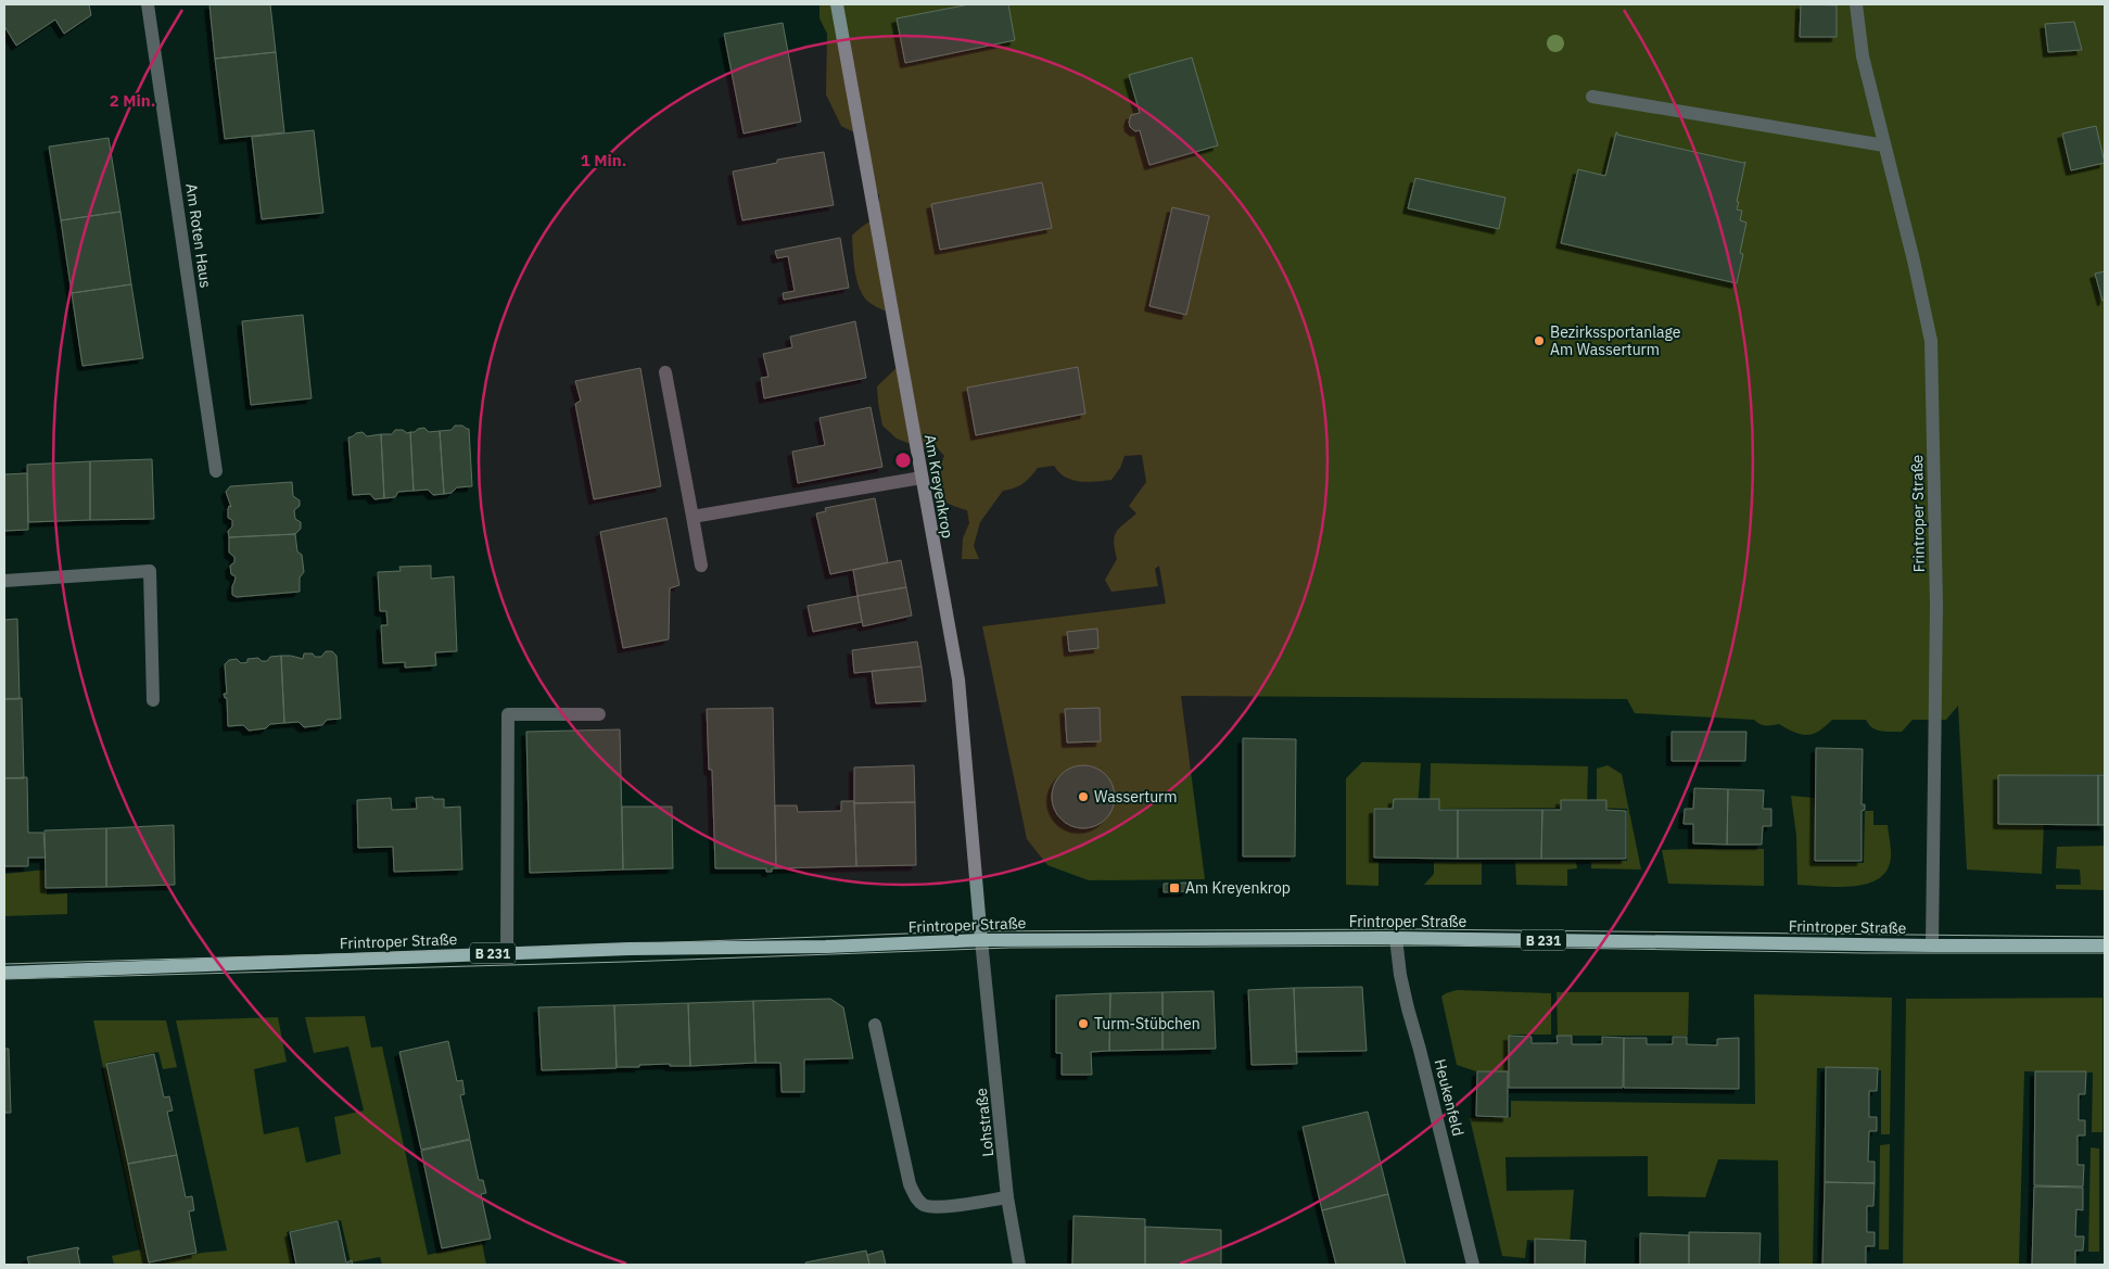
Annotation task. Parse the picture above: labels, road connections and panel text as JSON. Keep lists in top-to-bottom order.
{
  "streets": {
    "main road": ["Am Kreyenkrop", "Frintroper Straße", "B 231"],
    "street": ["Am Roten Haus", "Heukenfeld", "Lohstraße"]
  },
  "crossings": [
    ["Am Kreyenkrop", "Frintroper Straße"],
    ["Am Kreyenkrop", "Lohstraße"],
    ["Frintroper Straße", "Heukenfeld"]
  ],
  "places": {
    "other": ["Bezirkssportanlage Am Wasserturm", "Wasserturm", "Turm-Stübchen"],
    "transit": ["Am Kreyenkrop"]
  },
  "rings": ["2 Min.", "1 Min."]
}
